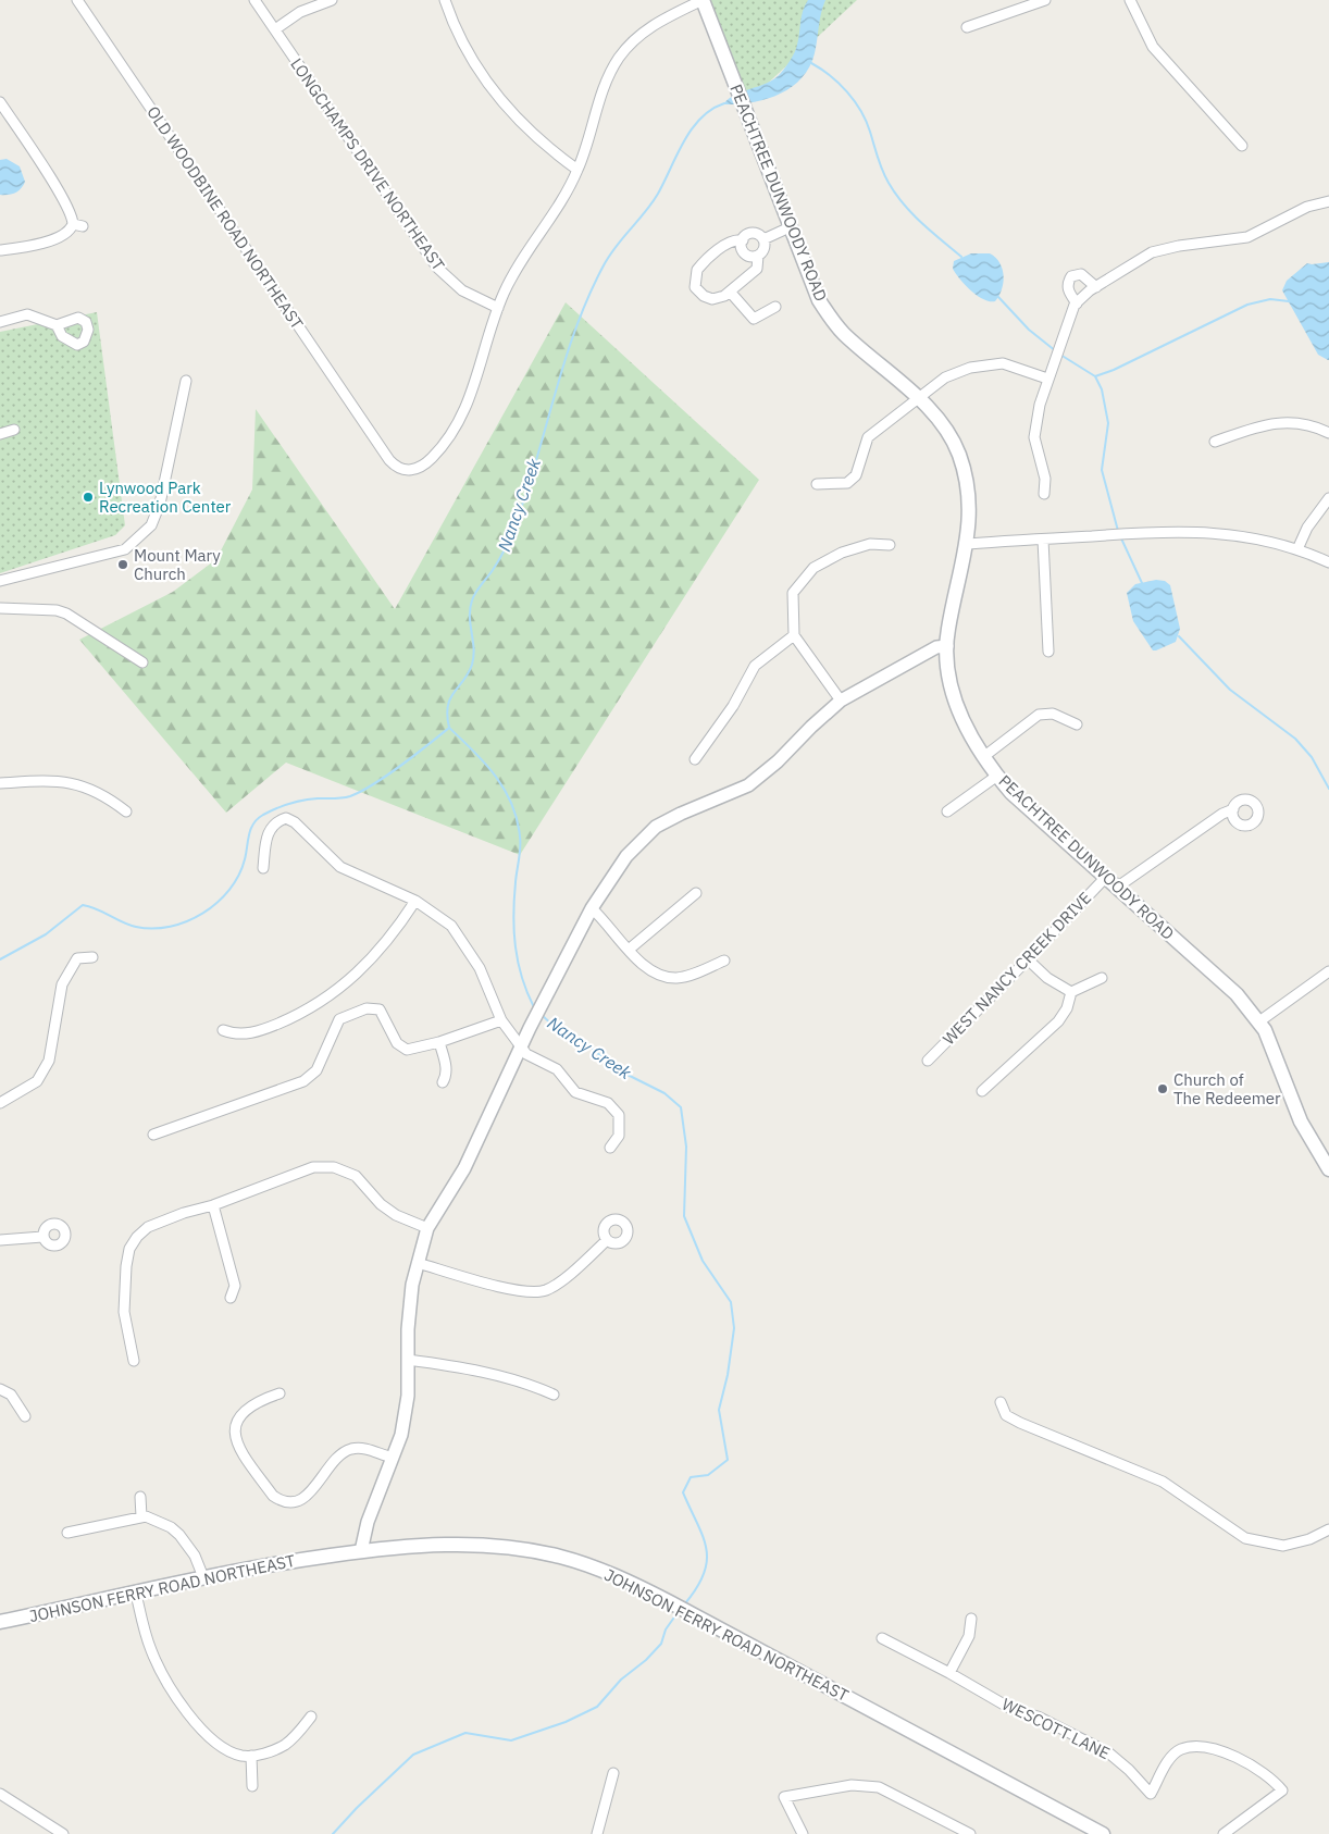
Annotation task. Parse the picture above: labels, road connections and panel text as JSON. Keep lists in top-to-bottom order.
{
  "streets": {
    "main road": ["PEACHTREE DUNWOODY ROAD", "JOHNSON FERRY ROAD NORTHEAST"],
    "street": [
      "LONGCHAMPS DRIVE NORTHEAST",
      "OLD WOODBINE ROAD NORTHEAST",
      "WEST NANCY CREEK DRIVE",
      "WESCOTT LANE"
    ]
  },
  "crossings": [
    ["LONGCHAMPS DRIVE NORTHEAST", "OLD WOODBINE ROAD NORTHEAST"],
    ["PEACHTREE DUNWOODY ROAD", "WEST NANCY CREEK DRIVE"]
  ],
  "water": ["Nancy Creek"],
  "places": ["Lynwood Park Recreation Center", "Mount Mary Church", "Church of The Redeemer"]
}
